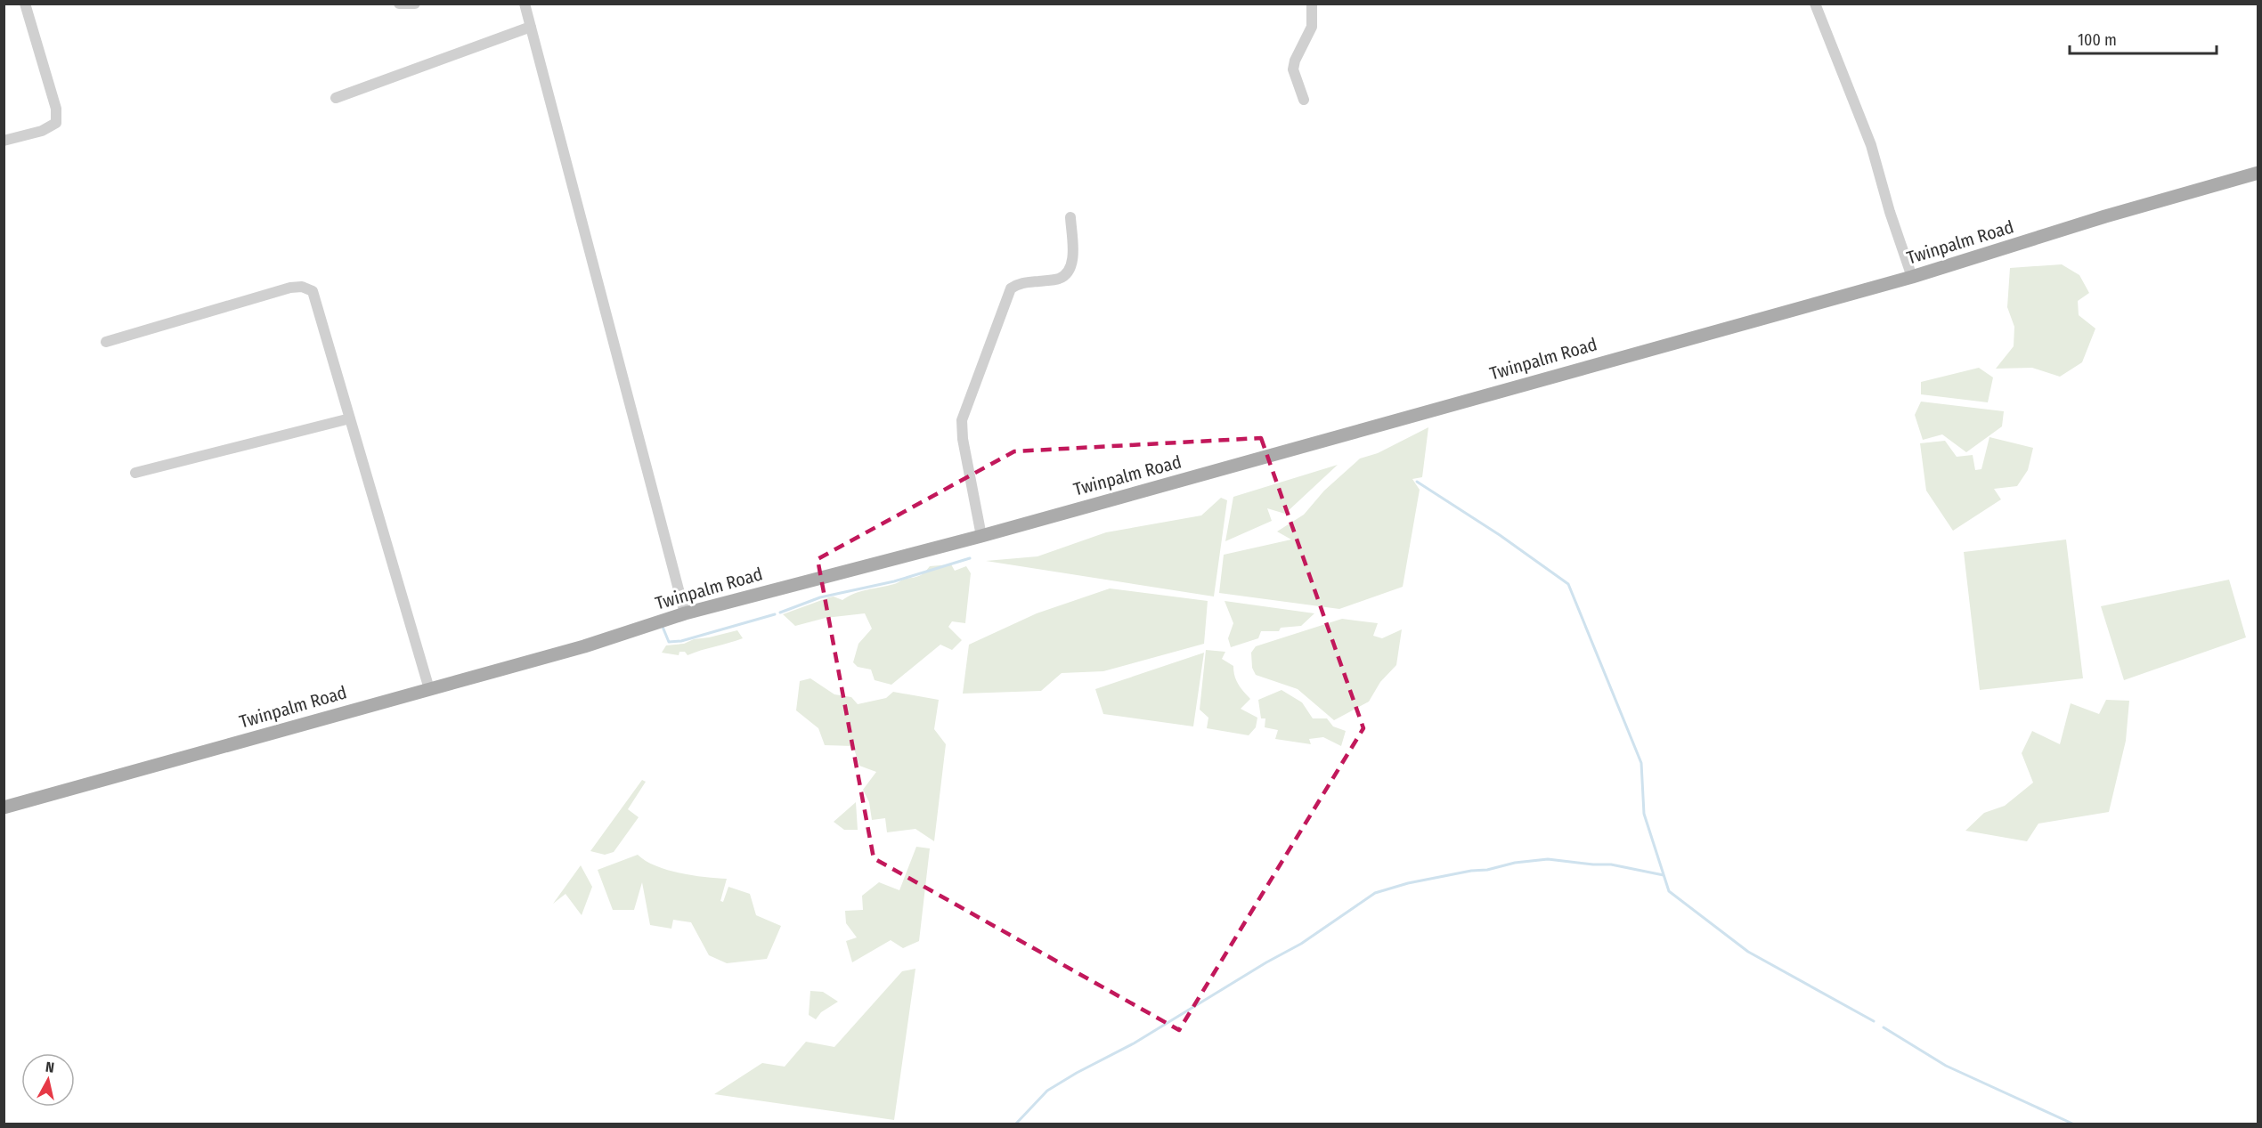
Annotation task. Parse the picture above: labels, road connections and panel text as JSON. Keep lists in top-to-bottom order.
{
  "streets": {
    "main road": ["Twinpalm Road"]
  },
  "scale_bar": "100 m",
  "north": "top"
}
